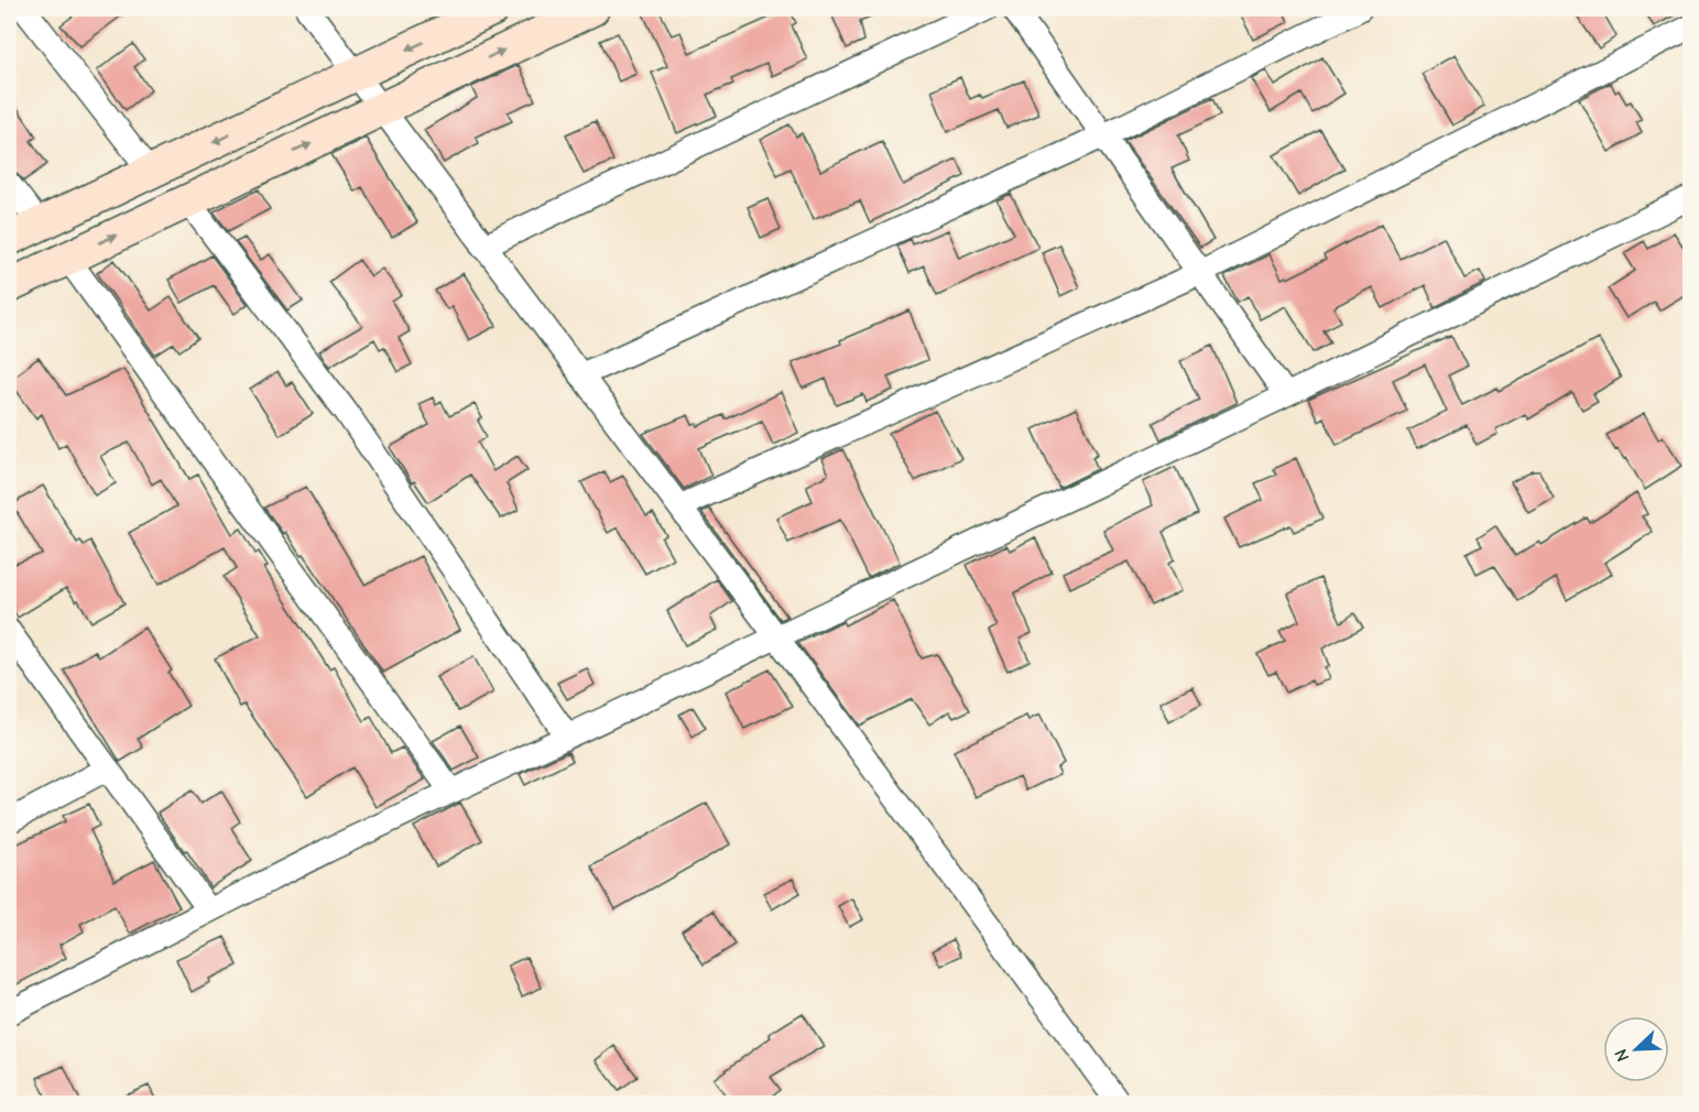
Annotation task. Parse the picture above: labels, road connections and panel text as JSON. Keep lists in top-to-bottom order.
{
  "north": "bottom left"
}
